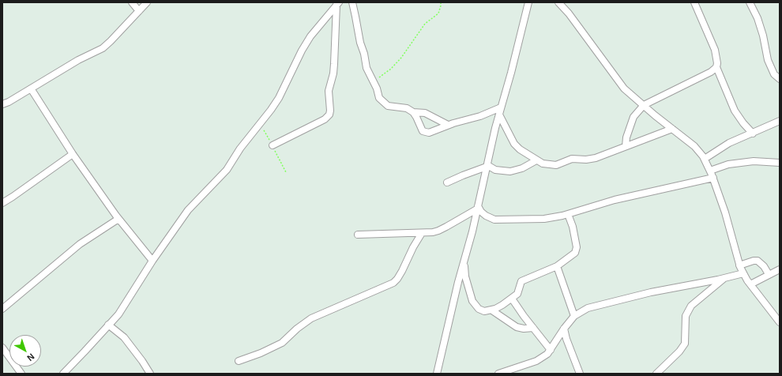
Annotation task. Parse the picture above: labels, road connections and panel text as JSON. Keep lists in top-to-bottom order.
{
  "north": "bottom right"
}
